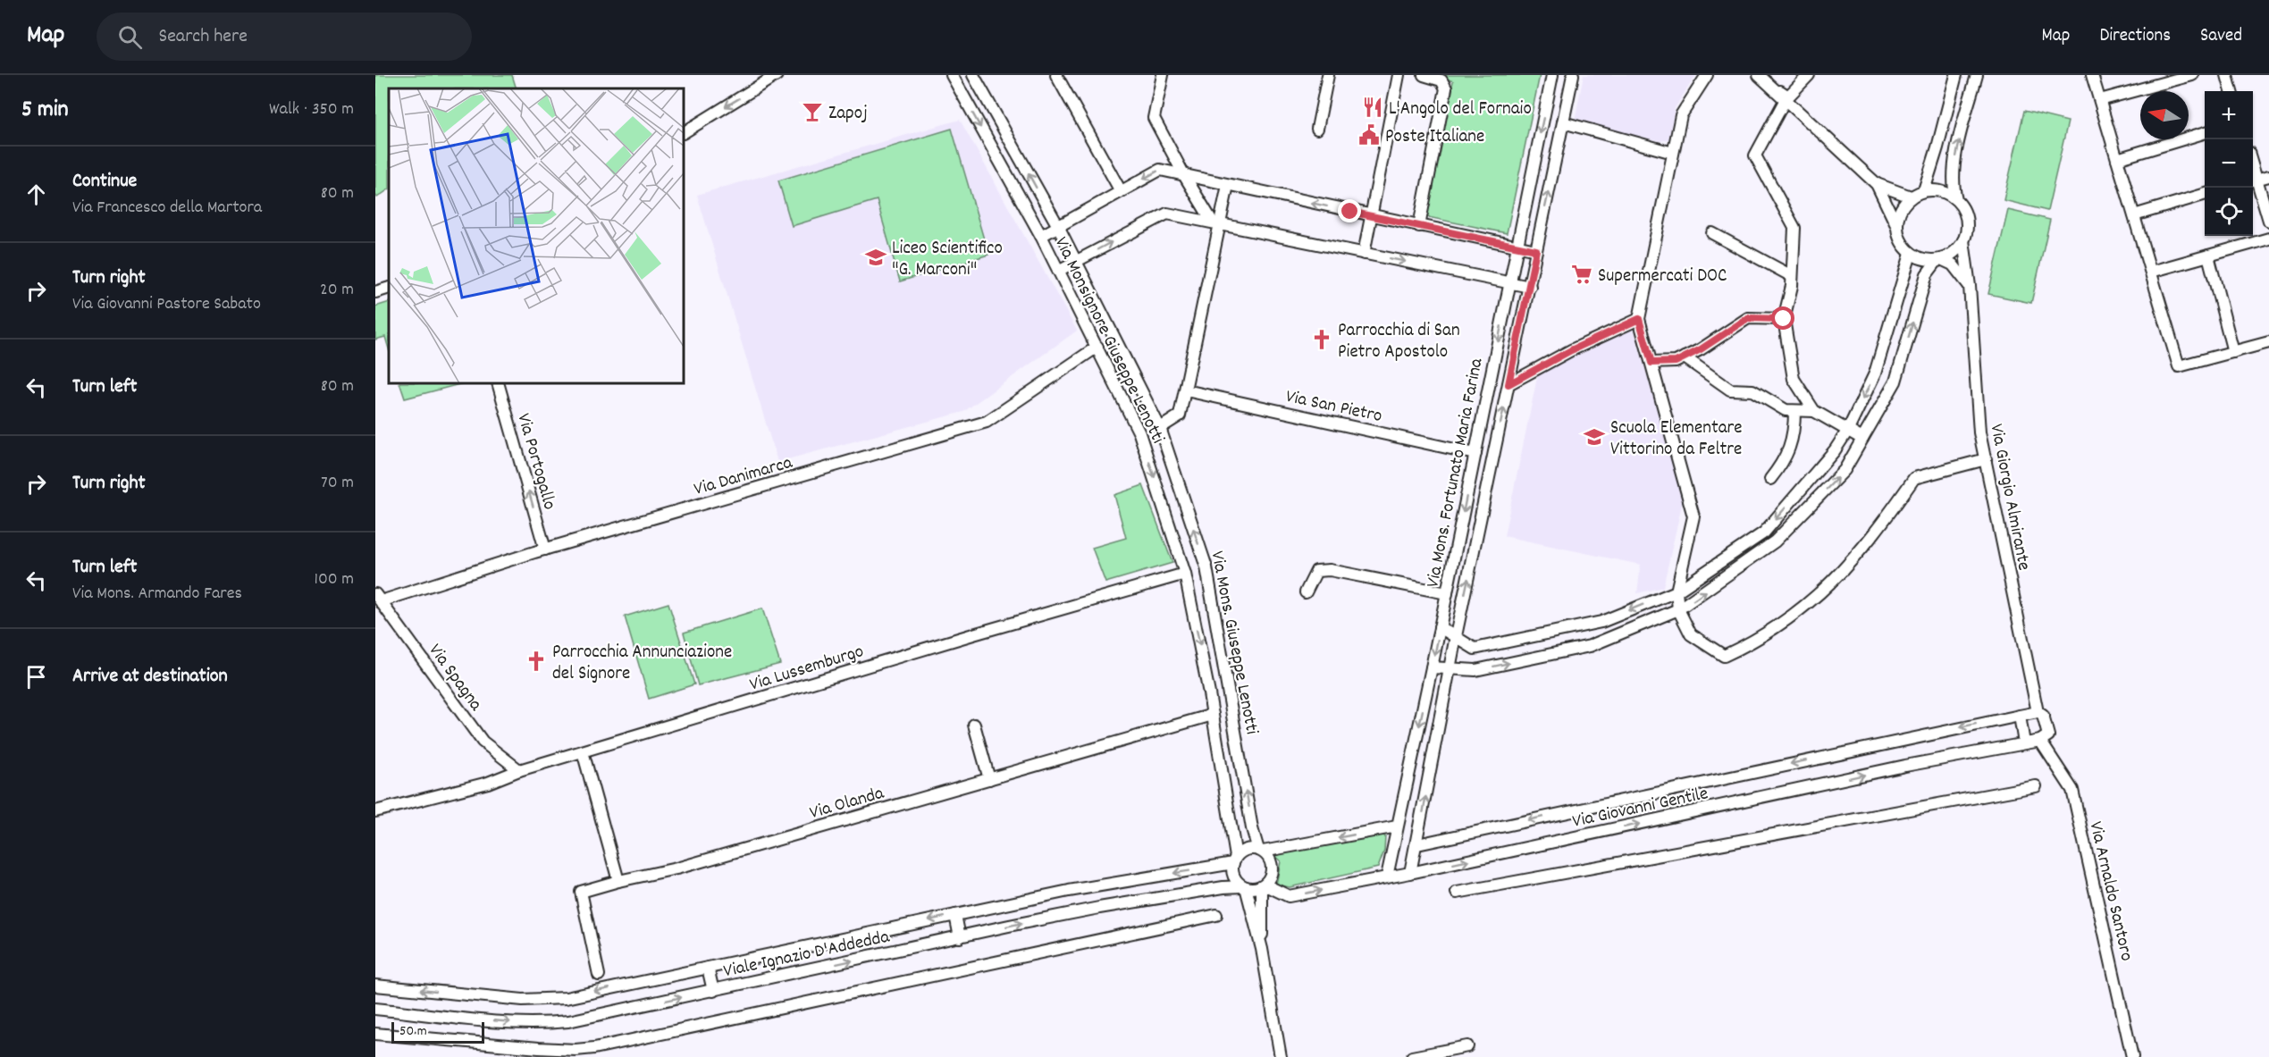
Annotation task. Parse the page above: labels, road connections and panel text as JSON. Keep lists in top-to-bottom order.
{
  "streets": {
    "street": [
      "Via Monsignore Giuseppe Lenotti",
      "Via San Pietro",
      "Via Portogallo",
      "Via Mons. Fortunato Maria Farina",
      "Via Danimarca",
      "Via Giorgio Almirante",
      "Via Mons. Giuseppe Lenotti",
      "Via Lussemburgo",
      "Via Spagna",
      "Via Olanda",
      "Via Giovanni Gentile",
      "Via Arnaldo Santoro",
      "Viale Ignazio D'Addedda"
    ]
  },
  "crossings": [
    ["Via Monsignore Giuseppe Lenotti", "Via Danimarca"],
    ["Via Monsignore Giuseppe Lenotti", "Via Mons. Giuseppe Lenotti"],
    ["Via Monsignore Giuseppe Lenotti", "Via Lussemburgo"],
    ["Via Monsignore Giuseppe Lenotti", "Via Olanda"],
    ["Via Monsignore Giuseppe Lenotti", "Via Giovanni Gentile"],
    ["Via Monsignore Giuseppe Lenotti", "Viale Ignazio D'Addedda"],
    ["Via San Pietro", "Via Mons. Fortunato Maria Farina"],
    ["Via Portogallo", "Via Danimarca"],
    ["Via Mons. Fortunato Maria Farina", "Via Giovanni Gentile"],
    ["Via Danimarca", "Via Spagna"],
    ["Via Giorgio Almirante", "Via Giovanni Gentile"],
    ["Via Giorgio Almirante", "Via Arnaldo Santoro"],
    ["Via Mons. Giuseppe Lenotti", "Via Giovanni Gentile"],
    ["Via Mons. Giuseppe Lenotti", "Viale Ignazio D'Addedda"],
    ["Via Lussemburgo", "Via Spagna"],
    ["Via Giovanni Gentile", "Via Arnaldo Santoro"],
    ["Via Giovanni Gentile", "Viale Ignazio D'Addedda"]
  ],
  "one_way": ["Via Monsignore Giuseppe Lenotti", "Via Portogallo", "Via Mons. Giuseppe Lenotti"],
  "places": {
    "restaurant": ["L'Angolo del Fornaio"],
    "bar": ["Zapoj"],
    "public building": ["Poste Italiane"],
    "school or university": ["Liceo Scientifico \"G. Marconi\"", "Scuola Elementare Vittorino da Feltre"],
    "supermarket": ["Supermercati DOC"],
    "church": ["Parrocchia di San Pietro Apostolo", "Parrocchia Annunciazione del Signore"]
  },
  "scale_bar": "50 m",
  "north": "left",
  "page": {
    "header": "Map",
    "search": "Search here",
    "nav": ["Map", "Directions", "Saved"],
    "heading": ["5 min", "Walk · 350 m"],
    "map_buttons": ["+", "−"],
    "list": [
      ["Continue", "Via Francesco della Martora", "80 m"],
      ["Turn right", "Via Giovanni Pastore Sabato", "20 m"],
      ["Turn left", "80 m"],
      ["Turn right", "70 m"],
      ["Turn left", "Via Mons. Armando Fares", "100 m"],
      "Arrive at destination"
    ],
    "scale": "50 m"
  }
}
